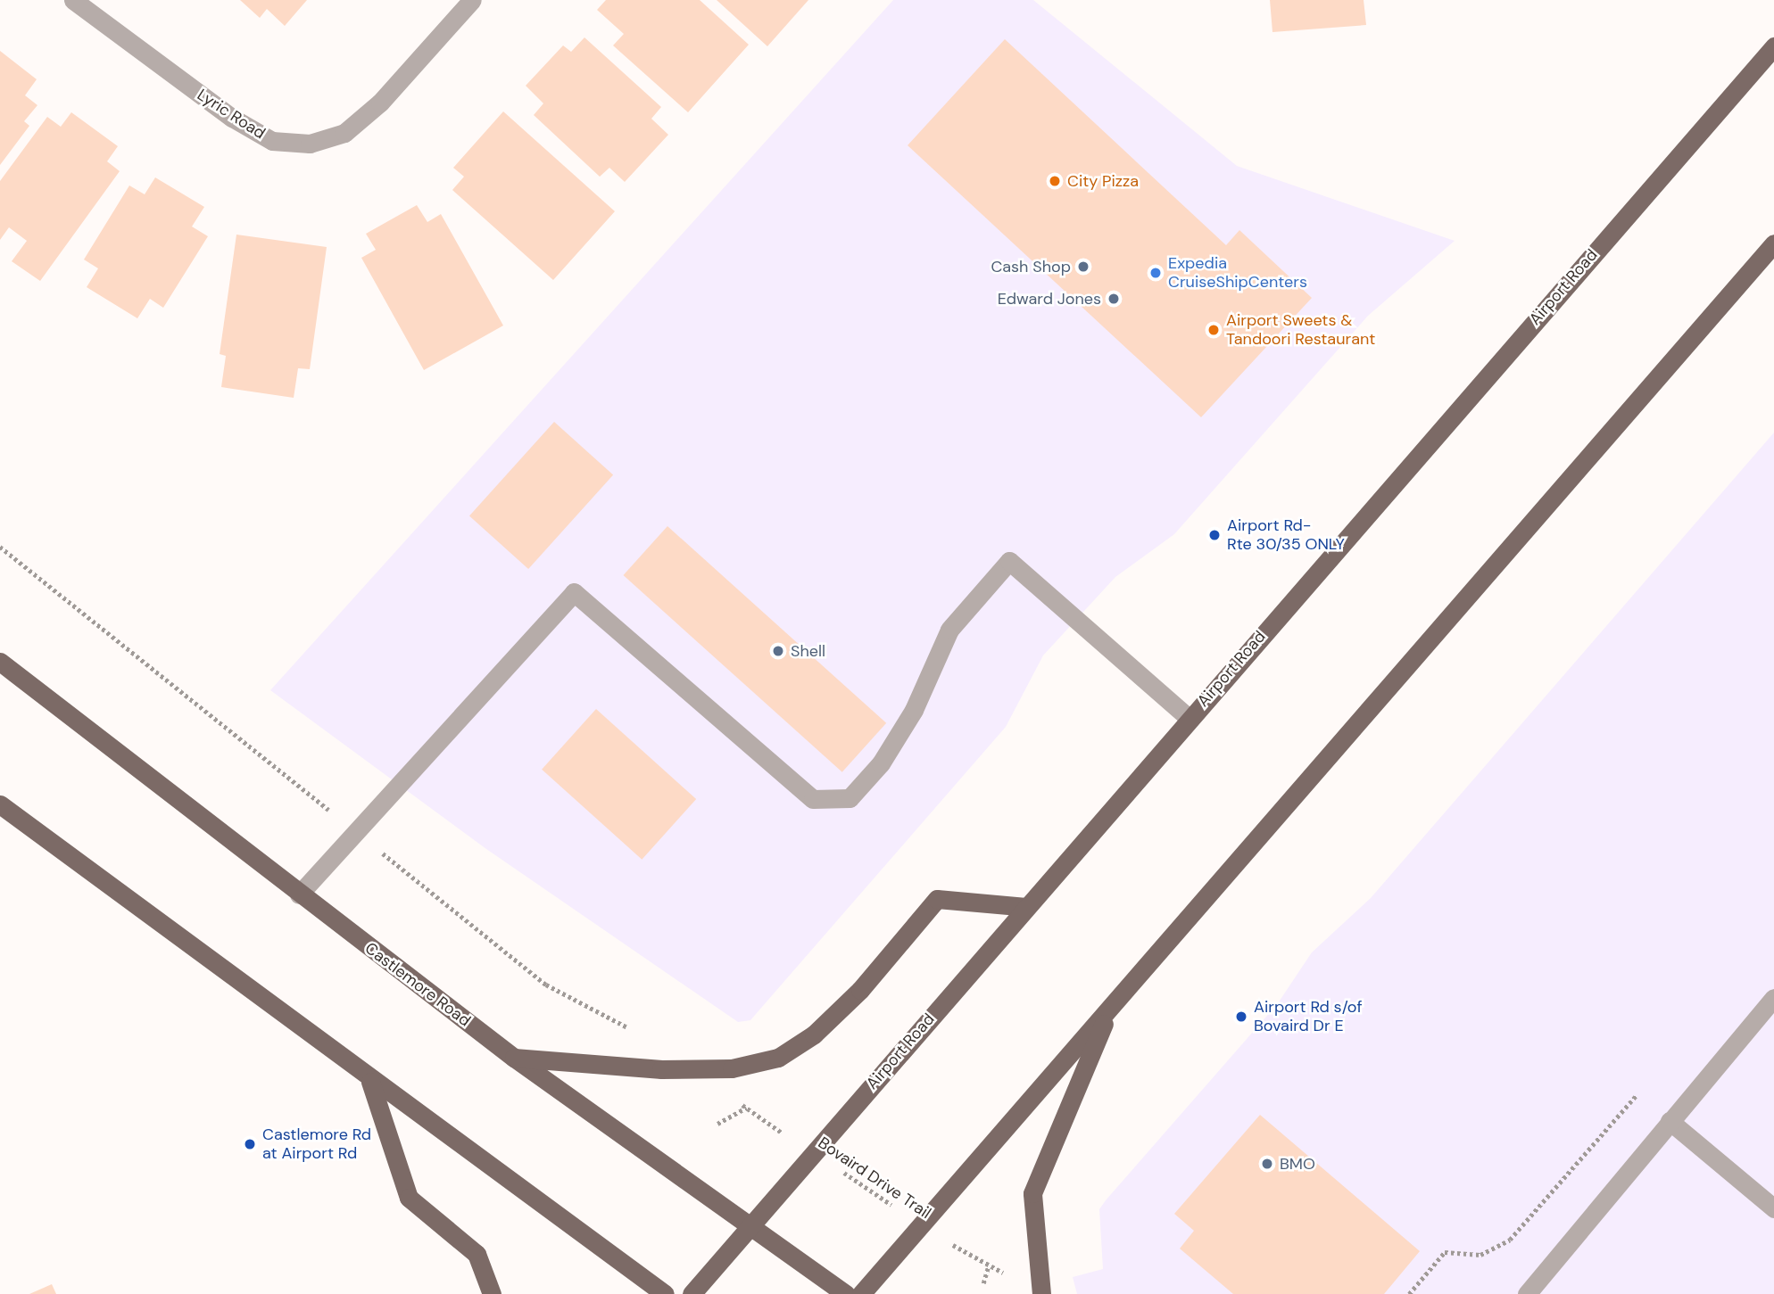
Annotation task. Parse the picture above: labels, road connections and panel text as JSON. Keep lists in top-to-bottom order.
{
  "streets": {
    "main road": ["Airport Road", "Castlemore Road"],
    "street": ["Lyric Road"],
    "path": ["Bovaird Drive Trail"]
  },
  "crossings": [
    ["Airport Road", "Castlemore Road"],
    ["Airport Road", "Bovaird Drive Trail"]
  ],
  "places": [
    "City Pizza",
    "Cash Shop",
    "Expedia CruiseShipCenters",
    "Edward Jones",
    "Airport Sweets & Tandoori Restaurant",
    "Airport Rd- Rte 30/35 ONLY",
    "Shell",
    "Airport Rd s/of Bovaird Dr E",
    "Castlemore Rd at Airport Rd",
    "BMO"
  ]
}
